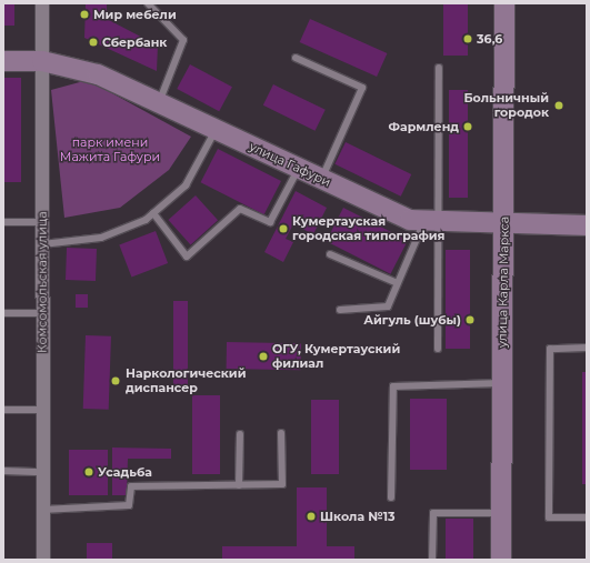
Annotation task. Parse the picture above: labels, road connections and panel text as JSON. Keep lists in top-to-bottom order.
{
  "streets": {
    "street": ["улица Гафури", "Комсомольская улица", "улица Карла Маркса"]
  },
  "crossings": [
    ["улица Гафури", "Комсомольская улица"],
    ["улица Гафури", "улица Карла Маркса"]
  ],
  "parks": ["парк имени Мажита Гафури"],
  "places": [
    "Мир мебели",
    "36,6",
    "Сбербанк",
    "Больничный городок",
    "Фармленд",
    "Кумертауская городская типография",
    "Айгуль (шубы)",
    "ОГУ, Кумертауский филиал",
    "Наркологический диспансер",
    "Усадьба",
    "Школа №13"
  ]
}
